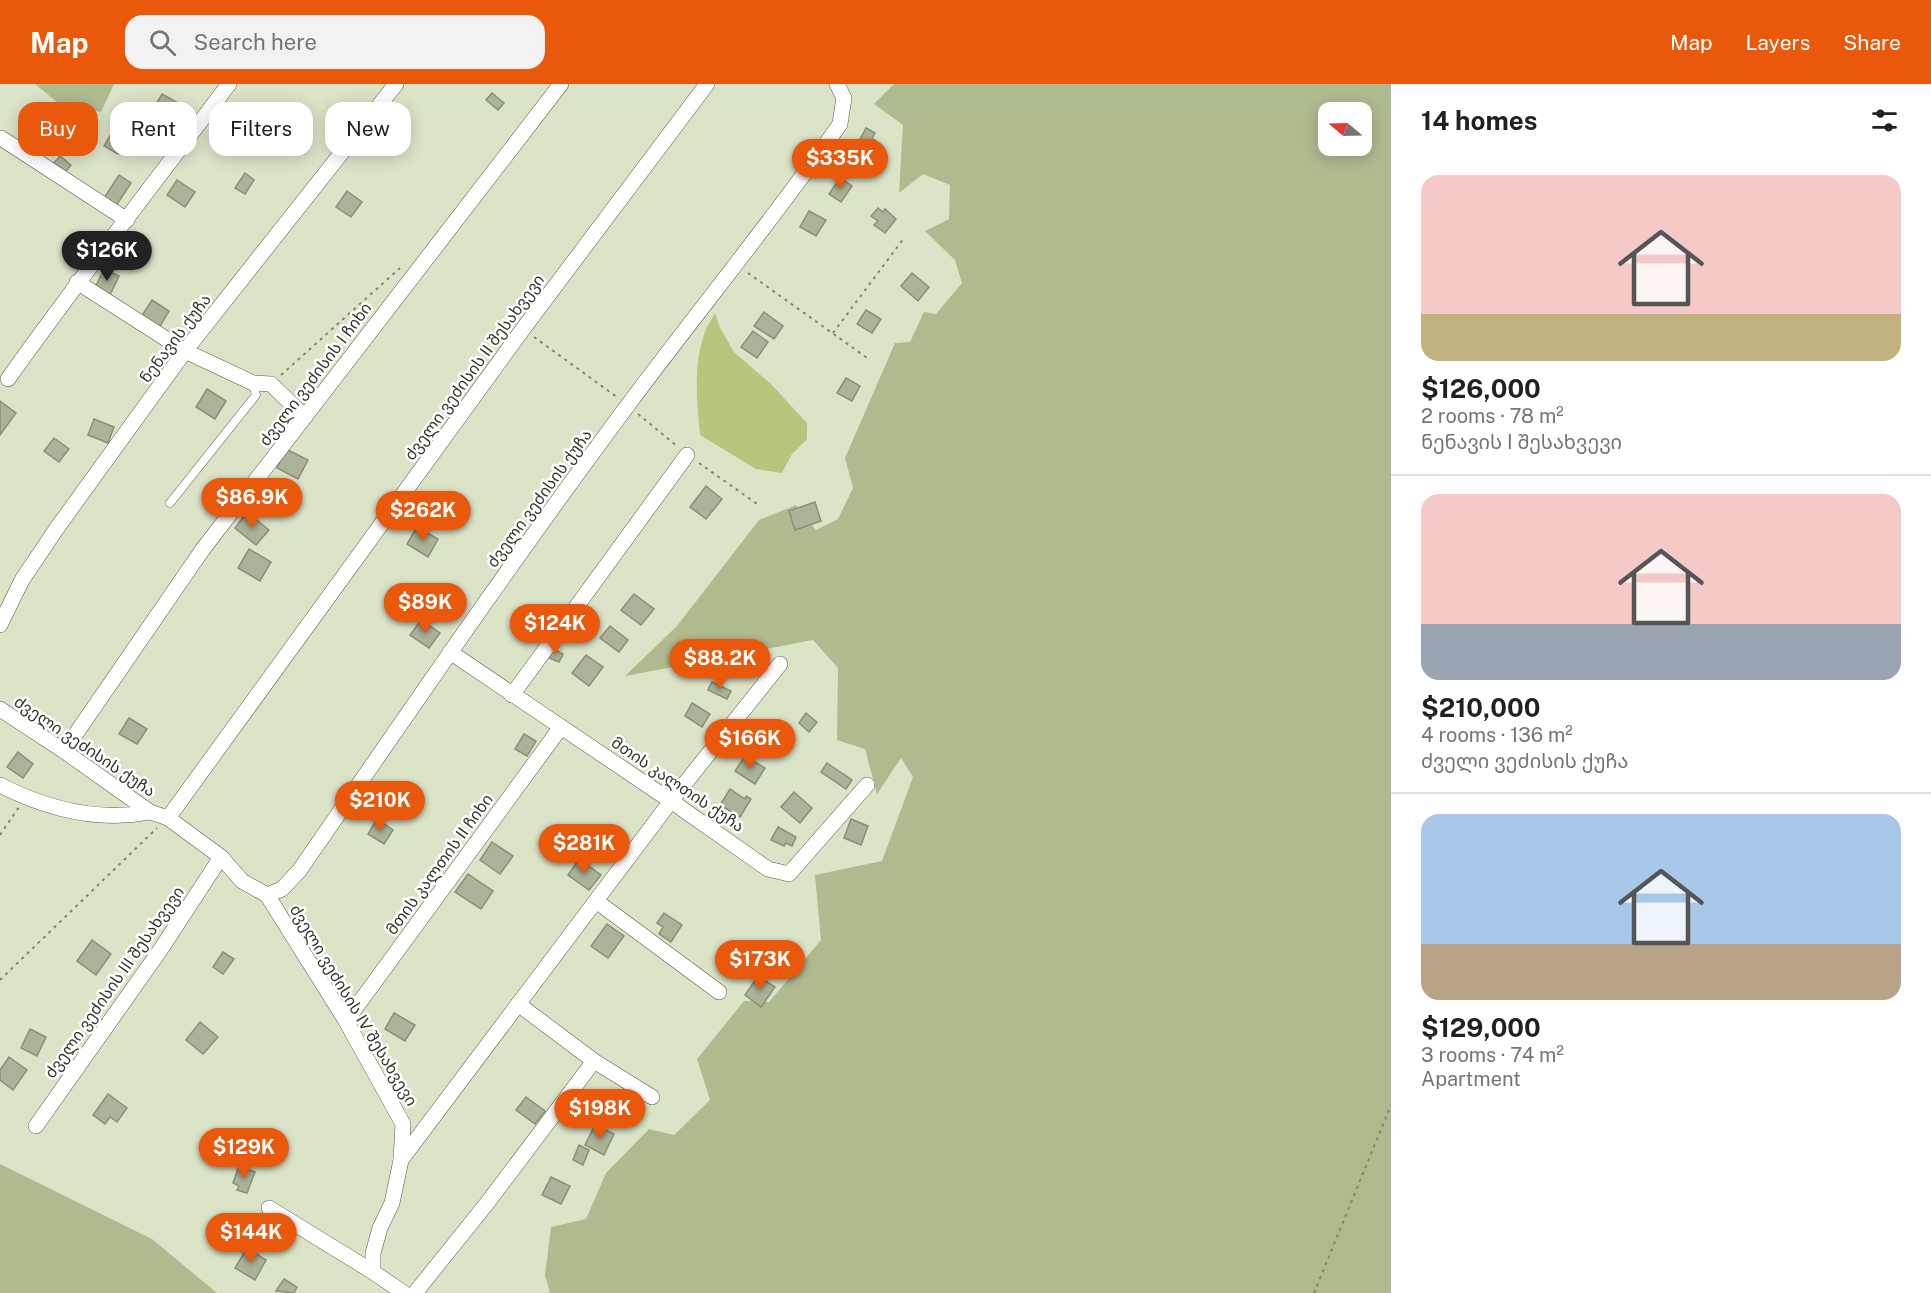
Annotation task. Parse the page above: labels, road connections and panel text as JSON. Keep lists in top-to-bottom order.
{
  "streets": {
    "street": [
      "ნენავის ქუჩა",
      "ძველი ვეძისის II შესახვევი",
      "ძველი ვეძისის I ჩიხი",
      "ძველი ვეძისის ქუჩა",
      "მთის კალთის ქუჩა",
      "მთის კალთის II ჩიხი",
      "ძველი ვეძისის III შესახვევი",
      "ძველი ვეძისის IV შესახვევი"
    ]
  },
  "crossings": [
    ["ძველი ვეძისის II შესახვევი", "ძველი ვეძისის ქუჩა"],
    ["ძველი ვეძისის I ჩიხი", "ძველი ვეძისის ქუჩა"],
    ["ძველი ვეძისის ქუჩა", "მთის კალთის ქუჩა"],
    ["ძველი ვეძისის ქუჩა", "ძველი ვეძისის III შესახვევი"],
    ["ძველი ვეძისის ქუჩა", "ძველი ვეძისის IV შესახვევი"],
    ["მთის კალთის ქუჩა", "მთის კალთის II ჩიხი"],
    ["მთის კალთის II ჩიხი", "ძველი ვეძისის IV შესახვევი"]
  ],
  "north": "left",
  "page": {
    "header": "Map",
    "search": "Search here",
    "nav": ["Map", "Layers", "Share"],
    "heading": "14 homes",
    "chip": [
      "Buy",
      "Rent",
      "Filters",
      "New"
    ],
    "price": [
      "$335K",
      "$126K",
      "$86.9K",
      "$262K",
      "$89K",
      "$124K",
      "$88.2K",
      "$166K",
      "$210K",
      "$281K",
      "$173K",
      "$198K",
      "$129K",
      "$144K"
    ],
    "list": [
      {
        "name": "$126,000",
        "note": "2 rooms · 78 m² · ნენავის I შესახვევი"
      },
      {
        "name": "$210,000",
        "note": "4 rooms · 136 m² · ძველი ვეძისის ქუჩა"
      },
      {
        "name": "$129,000",
        "note": "3 rooms · 74 m² · Apartment"
      }
    ]
  }
}
